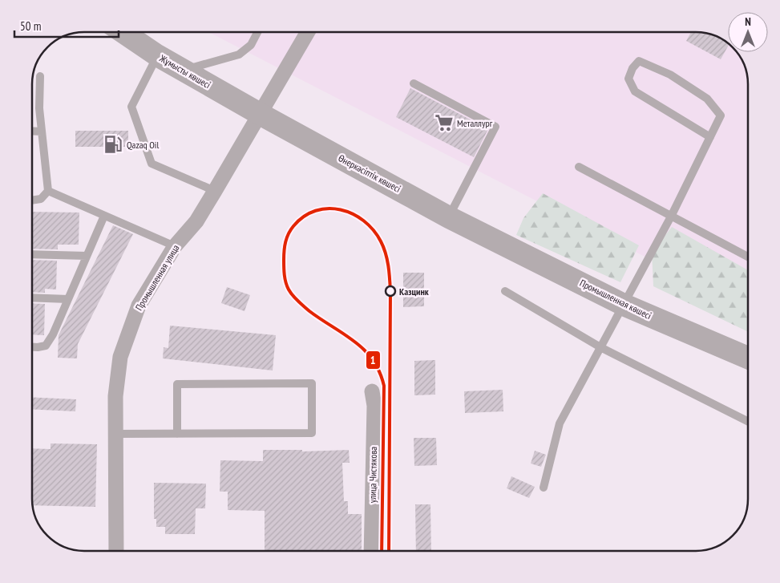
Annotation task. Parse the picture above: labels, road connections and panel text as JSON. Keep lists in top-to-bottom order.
{
  "streets": {
    "main road": ["Жұмысты көшесі", "Өнеркәсіптік көшесі", "Промышленная көшесі"],
    "street": ["Промышленная улица", "улица Чистякова"]
  },
  "crossings": [
    ["Жұмысты көшесі", "Өнеркәсіптік көшесі"],
    ["Жұмысты көшесі", "Промышленная улица"],
    ["Өнеркәсіптік көшесі", "Промышленная улица"],
    ["Өнеркәсіптік көшесі", "Промышленная көшесі"]
  ],
  "places": {
    "supermarket": ["Металлург"],
    "fuel station": ["Qazaq Oil"],
    "other": ["Казцинк"]
  },
  "lines": ["transit line 1"],
  "scale_bar": "50 m",
  "north": "top"
}
